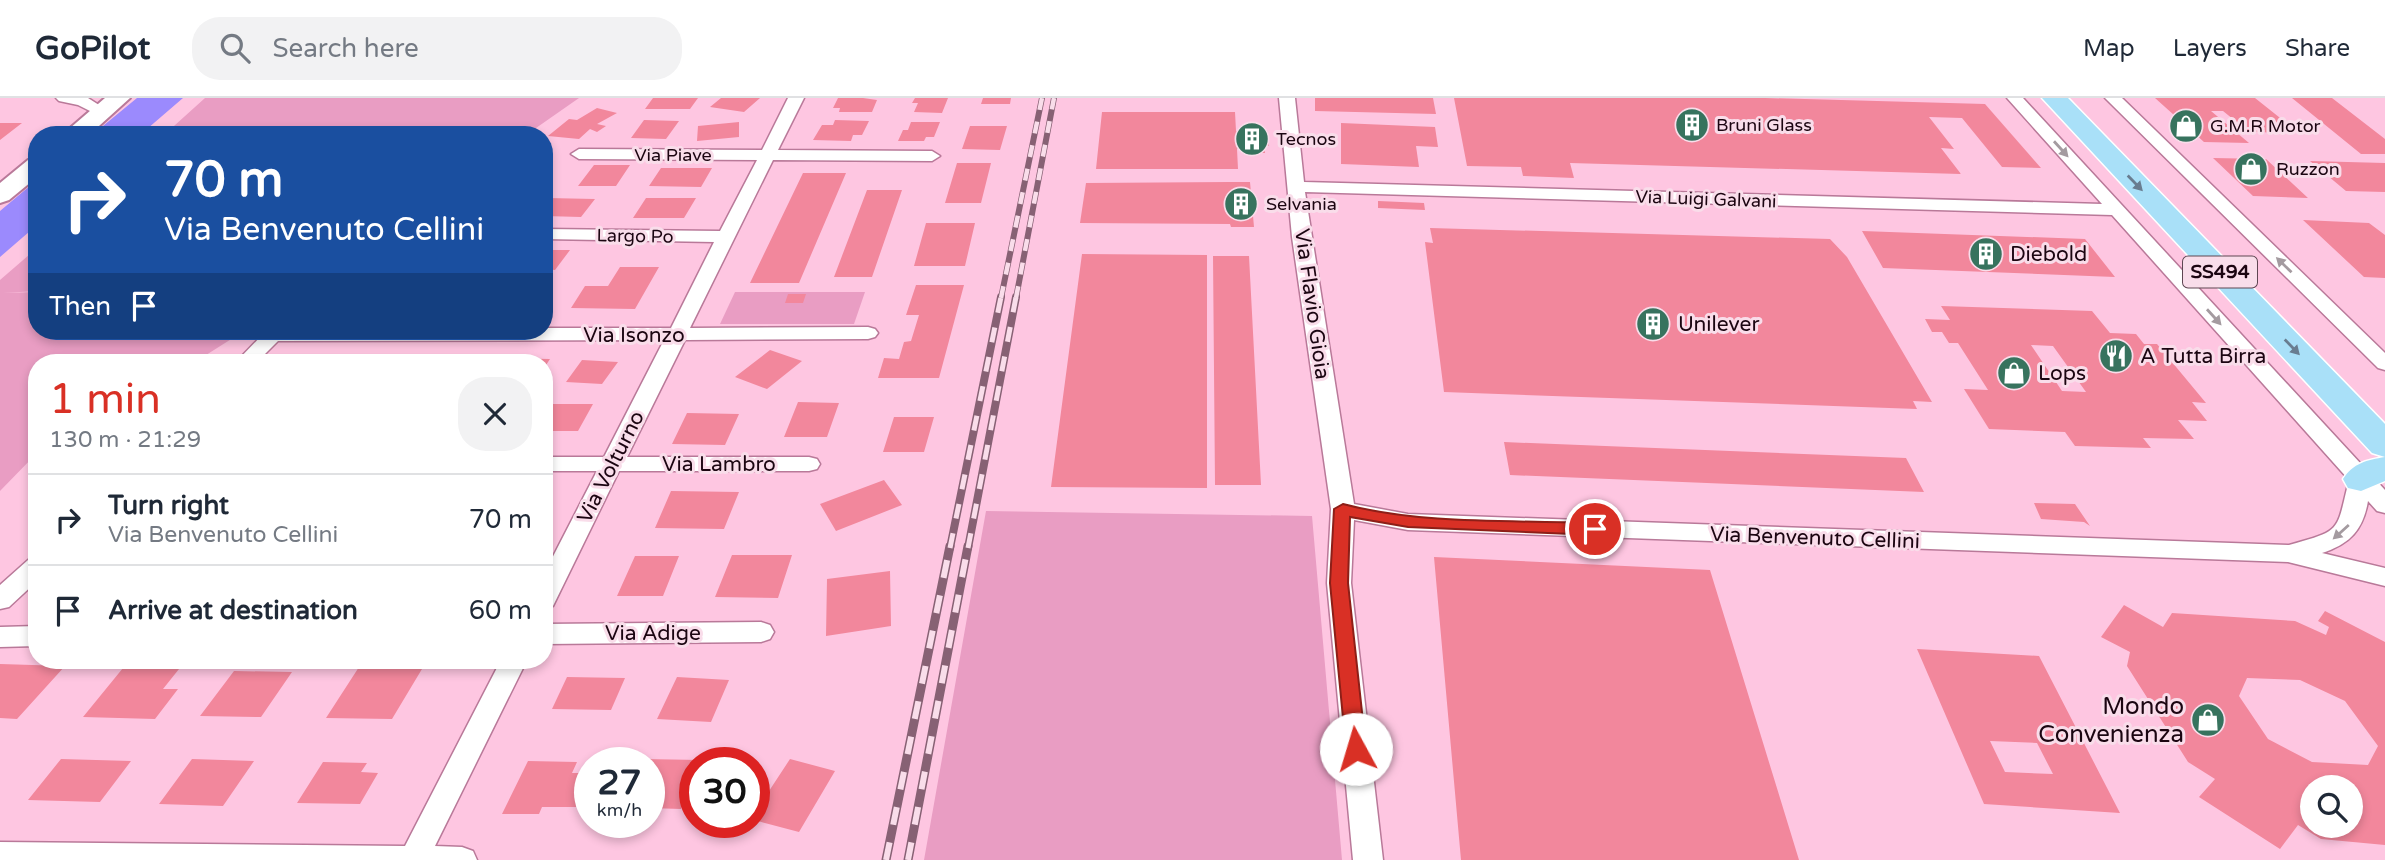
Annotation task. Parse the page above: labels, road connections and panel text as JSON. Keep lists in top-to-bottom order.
{
  "streets": {
    "main road": ["SS494"],
    "street": [
      "Via Piave",
      "Via Luigi Galvani",
      "Largo Po",
      "Via Flavio Gioia",
      "Via Isonzo",
      "Via Lambro",
      "Via Volturno",
      "Via Benvenuto Cellini",
      "Via Adige"
    ]
  },
  "crossings": [
    ["Via Luigi Galvani", "Via Flavio Gioia"],
    ["Via Flavio Gioia", "Via Benvenuto Cellini"],
    ["Via Isonzo", "Via Volturno"],
    ["Via Lambro", "Via Volturno"]
  ],
  "places": {
    "building": [
      "Bruni Glass",
      "Tecnos",
      "Selvania",
      "Diebold",
      "Unilever"
    ],
    "shop": [
      "G.M.R Motor",
      "Ruzzon",
      "Lops",
      "Mondo Convenienza"
    ],
    "restaurant": ["A Tutta Birra"]
  },
  "page": {
    "header": "GoPilot",
    "search": "Search here",
    "nav": ["Map", "Layers", "Share"],
    "turn": ["70 m", "Via Benvenuto Cellini"],
    "then": "Then",
    "heading": ["1 min", "130 m · 21:29"],
    "list": [
      {
        "name": "Turn right",
        "note": "Via Benvenuto Cellini",
        "value": "70 m"
      },
      {
        "name": "Arrive at destination",
        "value": "60 m"
      }
    ],
    "speed": "27 km/h",
    "limit": "30"
  }
}
